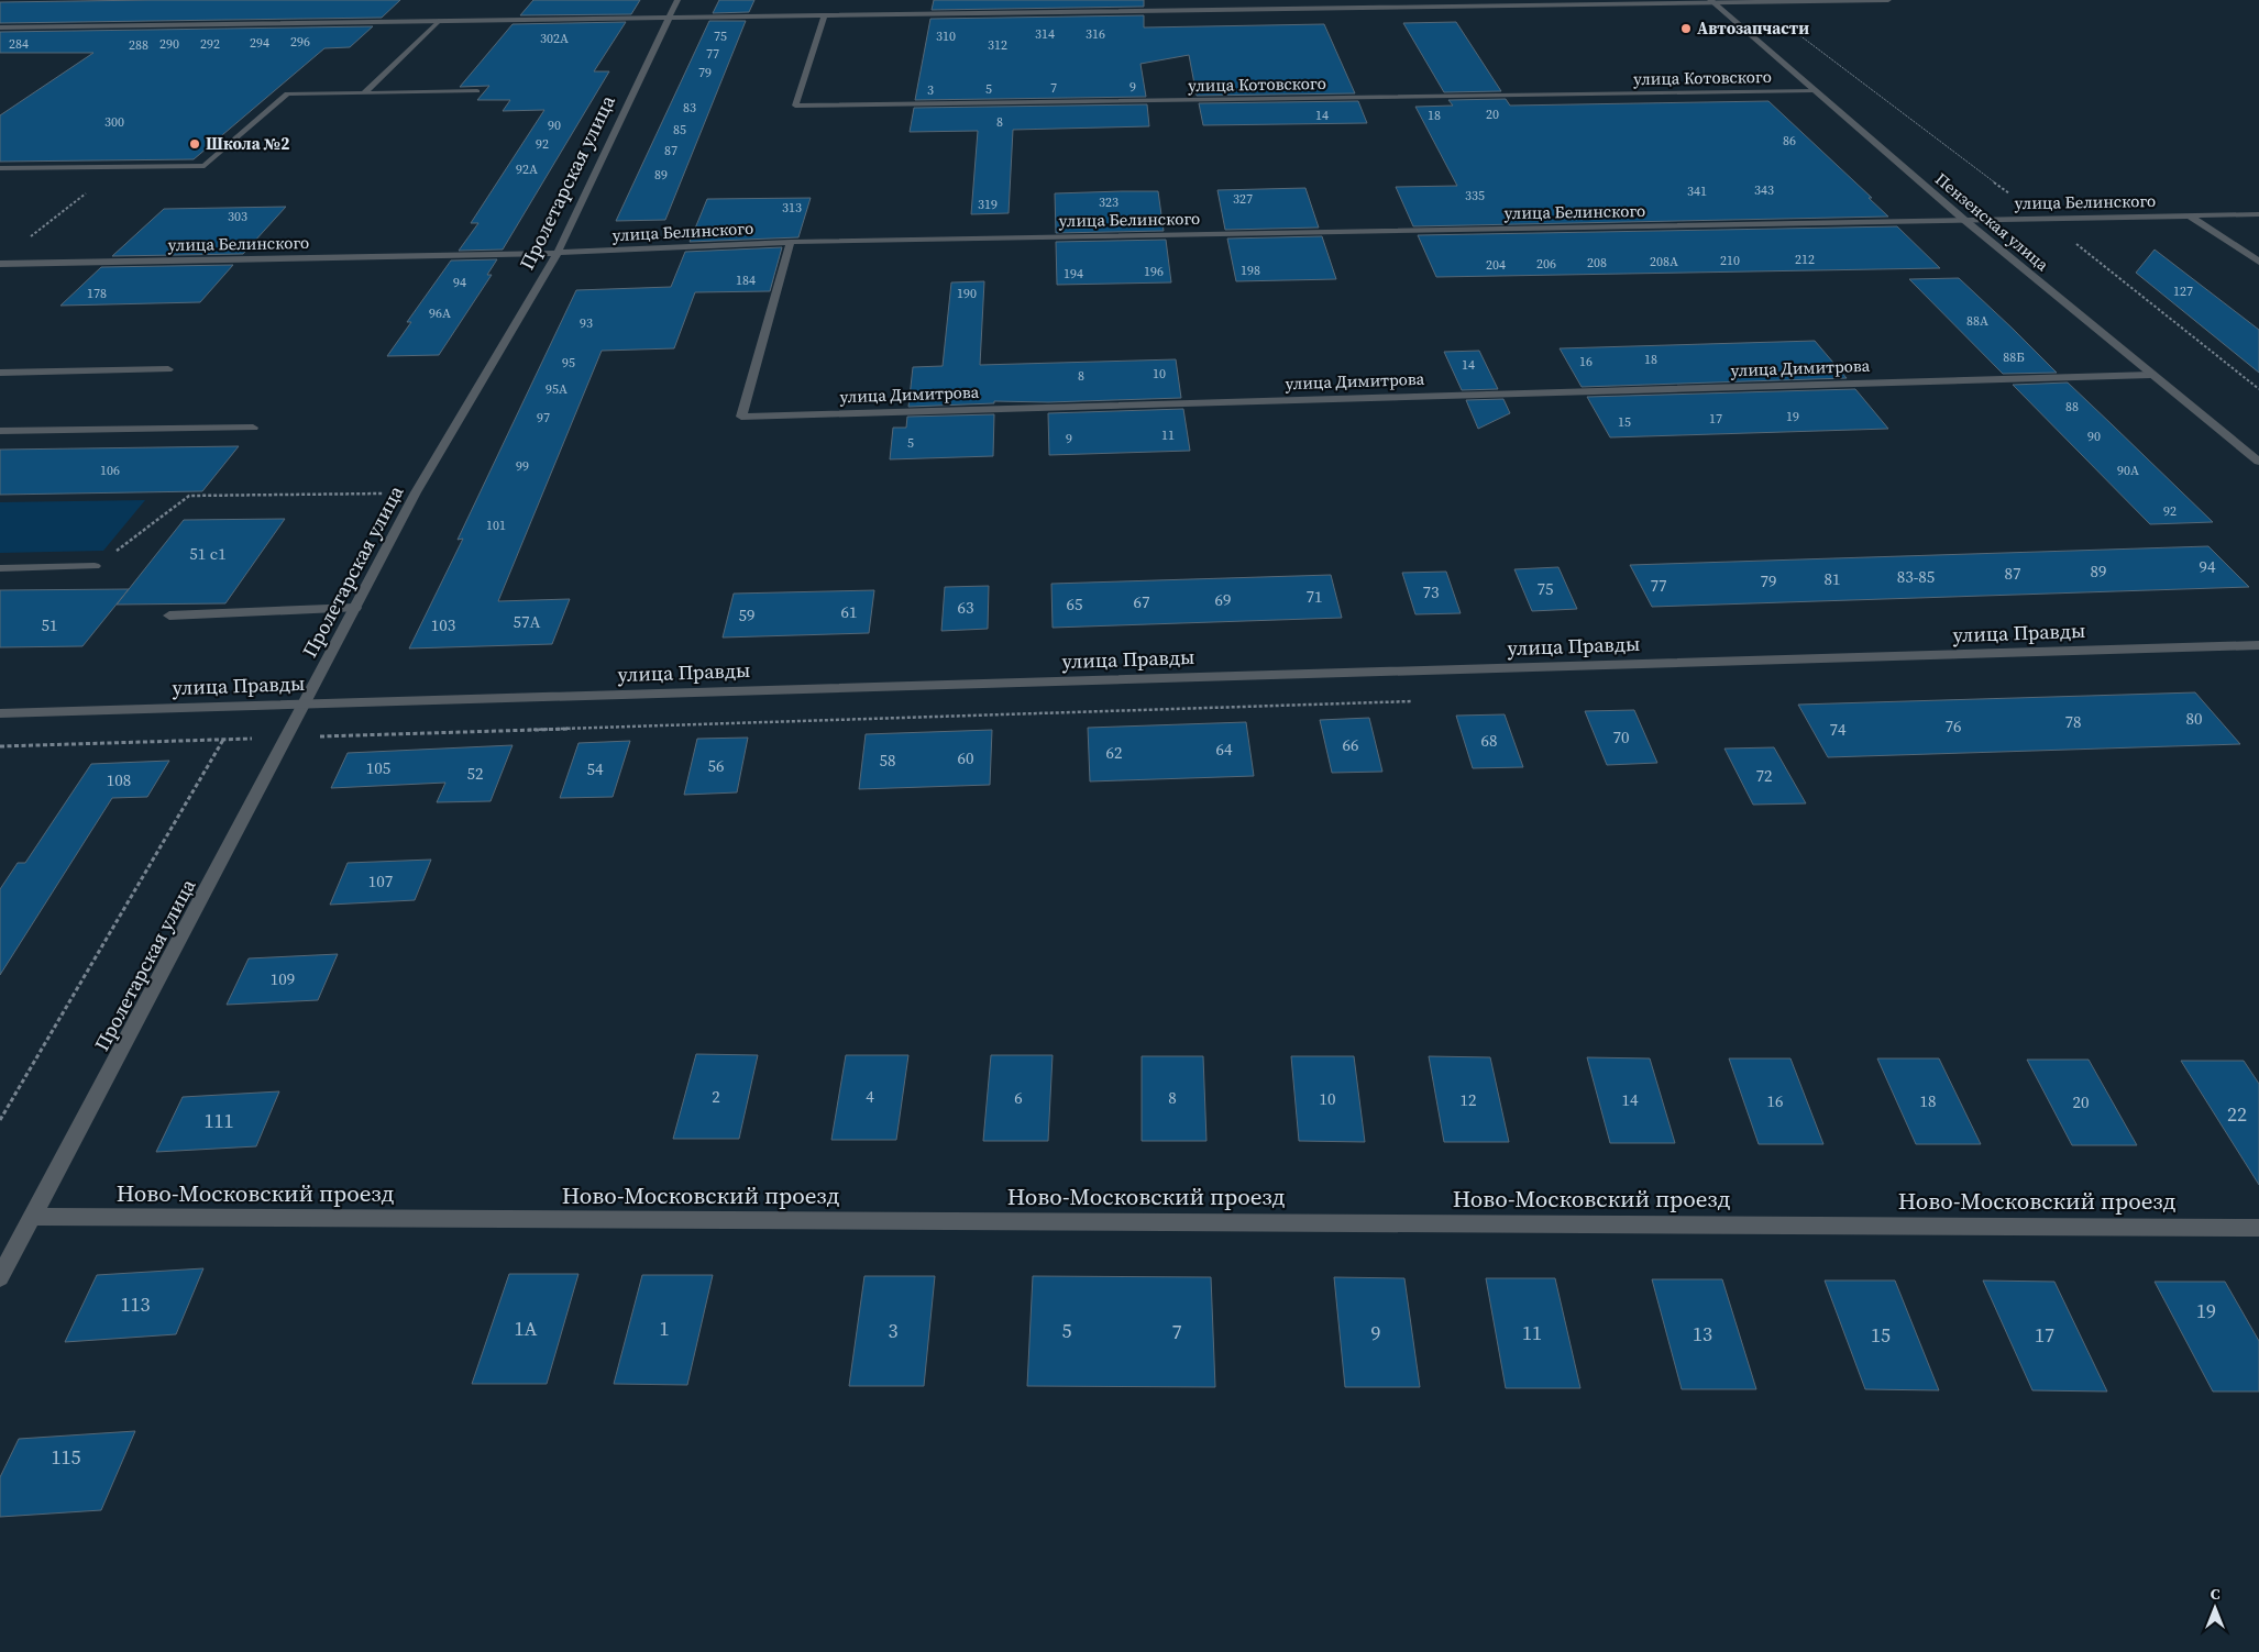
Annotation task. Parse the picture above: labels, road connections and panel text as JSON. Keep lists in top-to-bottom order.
{
  "streets": {
    "street": [
      "улица Котовского",
      "Пролетарская улица",
      "улица Белинского",
      "Пензенская улица",
      "улица Димитрова",
      "улица Правды",
      "Ново-Московский проезд"
    ]
  },
  "crossings": [
    ["улица Котовского", "Пензенская улица"],
    ["Пролетарская улица", "улица Белинского"],
    ["Пролетарская улица", "улица Правды"],
    ["Пролетарская улица", "Ново-Московский проезд"],
    ["улица Белинского", "Пензенская улица"],
    ["улица Белинского", "улица Димитрова"],
    ["Пензенская улица", "улица Димитрова"]
  ],
  "places": ["Автозапчасти", "Школа №2"],
  "house_numbers": [
    "314",
    "316",
    "75",
    "310",
    "302А",
    "296",
    "294",
    "284",
    "290",
    "292",
    "288",
    "312",
    "77",
    "79",
    "9",
    "7",
    "5",
    "3",
    "83",
    "20",
    "14",
    "18",
    "300",
    "8",
    "90",
    "85",
    "86",
    "92",
    "87",
    "92А",
    "89",
    "343",
    "341",
    "335",
    "327",
    "323",
    "319",
    "313",
    "303",
    "212",
    "210",
    "208А",
    "208",
    "206",
    "204",
    "198",
    "196",
    "194",
    "184",
    "94",
    "127",
    "178",
    "190",
    "96А",
    "88А",
    "93",
    "88Б",
    "18",
    "16",
    "95",
    "14",
    "10",
    "8",
    "95А",
    "88",
    "19",
    "97",
    "17",
    "15",
    "11",
    "90",
    "9",
    "5",
    "99",
    "106",
    "90А",
    "92",
    "101",
    "51 с1",
    "94",
    "89",
    "87",
    "83-85",
    "81",
    "79",
    "77",
    "75",
    "73",
    "71",
    "69",
    "67",
    "65",
    "63",
    "61",
    "59",
    "57А",
    "51",
    "103",
    "80",
    "78",
    "76",
    "74",
    "70",
    "68",
    "66",
    "64",
    "62",
    "60",
    "58",
    "56",
    "105",
    "54",
    "52",
    "72",
    "108",
    "107",
    "109",
    "2",
    "4",
    "6",
    "8",
    "10",
    "12",
    "14",
    "16",
    "18",
    "20",
    "22",
    "111",
    "113",
    "19",
    "1А",
    "1",
    "3",
    "5",
    "7",
    "9",
    "11",
    "13",
    "15",
    "17",
    "115"
  ],
  "north": "top"
}
